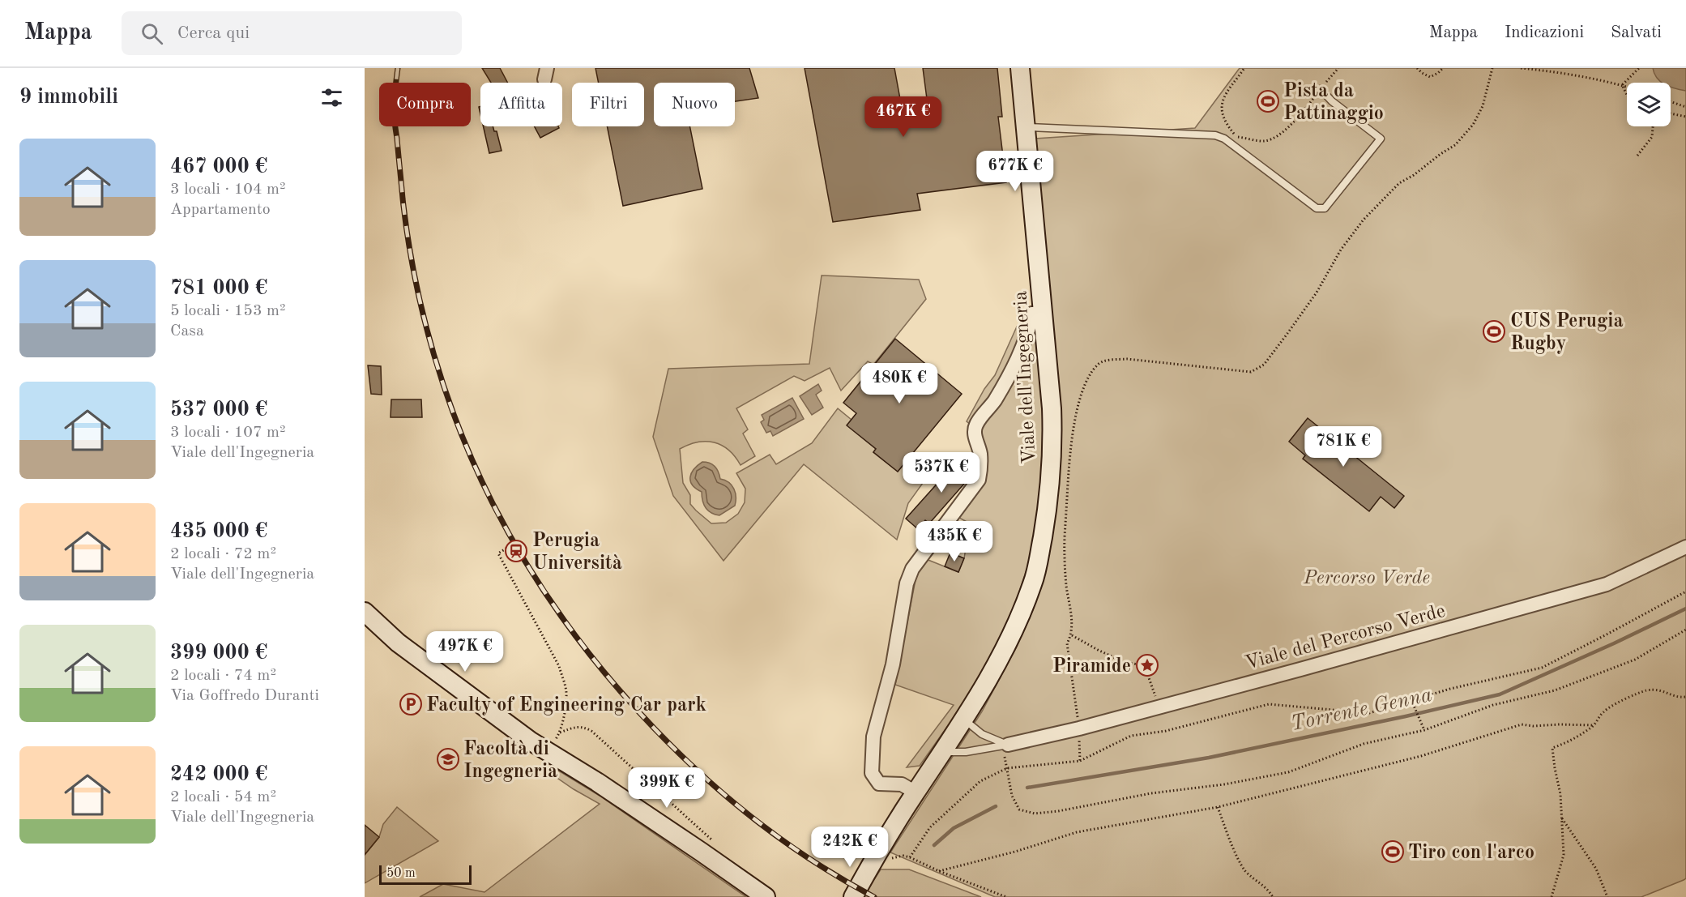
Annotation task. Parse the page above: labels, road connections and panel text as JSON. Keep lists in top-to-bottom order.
{
  "streets": {
    "street": ["Viale dell'Ingegneria", "Viale del Percorso Verde"]
  },
  "crossings": [
    ["Viale dell'Ingegneria", "Viale del Percorso Verde"]
  ],
  "water": ["Torrente Genna"],
  "parks": ["Percorso Verde"],
  "places": {
    "sports": ["Pista da Pattinaggio", "CUS Perugia Rugby", "Tiro con l'arco"],
    "station": ["Perugia Università"],
    "place": ["Piramide"],
    "parking": ["Faculty of Engineering Car park"],
    "school or university": ["Facoltà di Ingegneria"]
  },
  "scale_bar": "50 m",
  "page": {
    "header": "Mappa",
    "search": "Cerca qui",
    "nav": ["Mappa", "Indicazioni", "Salvati"],
    "heading": "9 immobili",
    "chip": [
      "Compra",
      "Affitta",
      "Filtri",
      "Nuovo"
    ],
    "price": [
      "467K €",
      "677K €",
      "480K €",
      "781K €",
      "537K €",
      "435K €",
      "497K €",
      "399K €",
      "242K €"
    ],
    "list": [
      {
        "name": "467 000 €",
        "note": "3 locali · 104 m² · Appartamento"
      },
      {
        "name": "781 000 €",
        "note": "5 locali · 153 m² · Casa"
      },
      {
        "name": "537 000 €",
        "note": "3 locali · 107 m² · Viale dell'Ingegneria"
      },
      {
        "name": "435 000 €",
        "note": "2 locali · 72 m² · Viale dell'Ingegneria"
      },
      {
        "name": "399 000 €",
        "note": "2 locali · 74 m² · Via Goffredo Duranti"
      },
      {
        "name": "242 000 €",
        "note": "2 locali · 54 m² · Viale dell'Ingegneria"
      }
    ],
    "scale": "50 m"
  }
}
